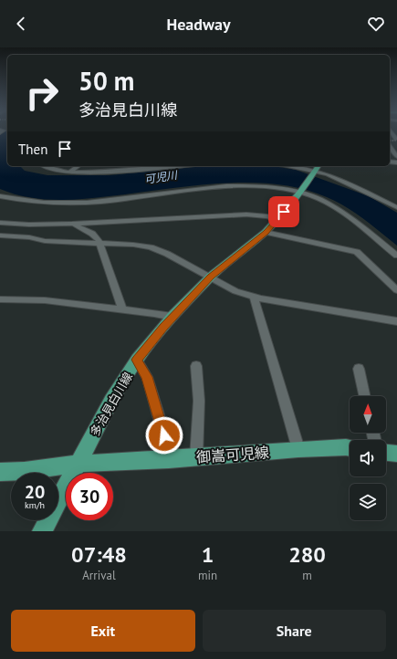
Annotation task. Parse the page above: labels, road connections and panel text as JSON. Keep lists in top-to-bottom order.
{
  "streets": {
    "main road": ["多治見白川線", "御嵩可児線"]
  },
  "crossings": [
    ["多治見白川線", "御嵩可児線"]
  ],
  "water": ["可児川"],
  "north": "top",
  "page": {
    "header": "Headway",
    "turn": ["50 m", "多治見白川線"],
    "then": "Then",
    "speed": "20 km/h",
    "limit": "30",
    "eta": [
      "07:48",
      "Arrival",
      "1",
      "min",
      "280",
      "m"
    ],
    "buttons": ["Exit", "Share"]
  }
}
